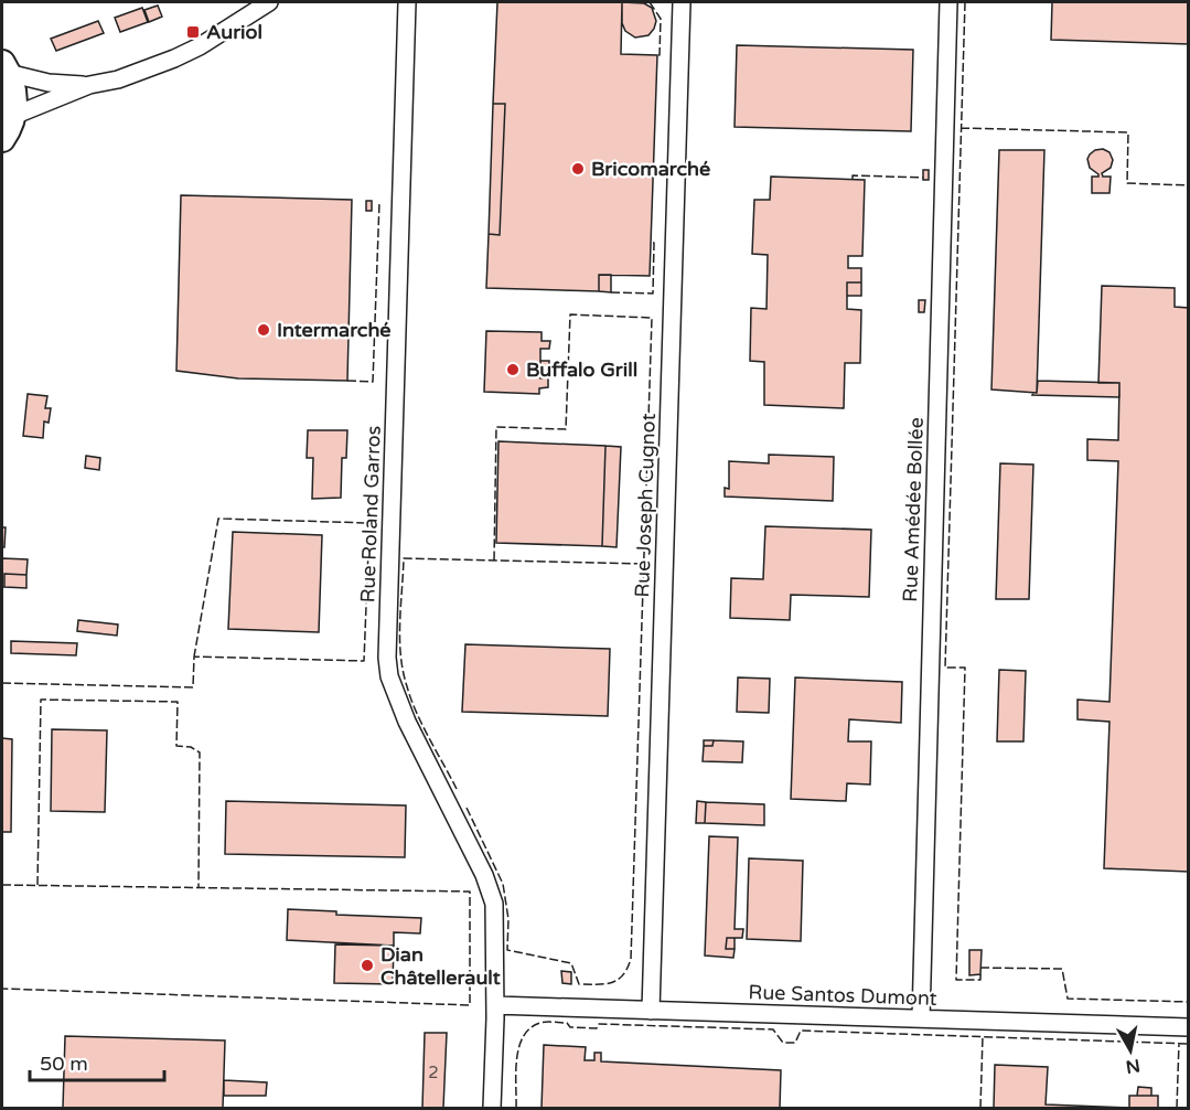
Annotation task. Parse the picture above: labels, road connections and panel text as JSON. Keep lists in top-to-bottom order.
{
  "streets": {
    "street": [
      "Rue Joseph Cugnot",
      "Rue Amédée Bollée",
      "Rue Roland Garros",
      "Rue Santos Dumont"
    ]
  },
  "crossings": [
    ["Rue Joseph Cugnot", "Rue Santos Dumont"],
    ["Rue Amédée Bollée", "Rue Santos Dumont"],
    ["Rue Roland Garros", "Rue Santos Dumont"]
  ],
  "places": {
    "transit": ["Auriol"],
    "other": [
      "Bricomarché",
      "Intermarché",
      "Buffalo Grill",
      "Dian Châtellerault"
    ]
  },
  "house_numbers": ["2"],
  "scale_bar": "50 m",
  "north": "bottom"
}
